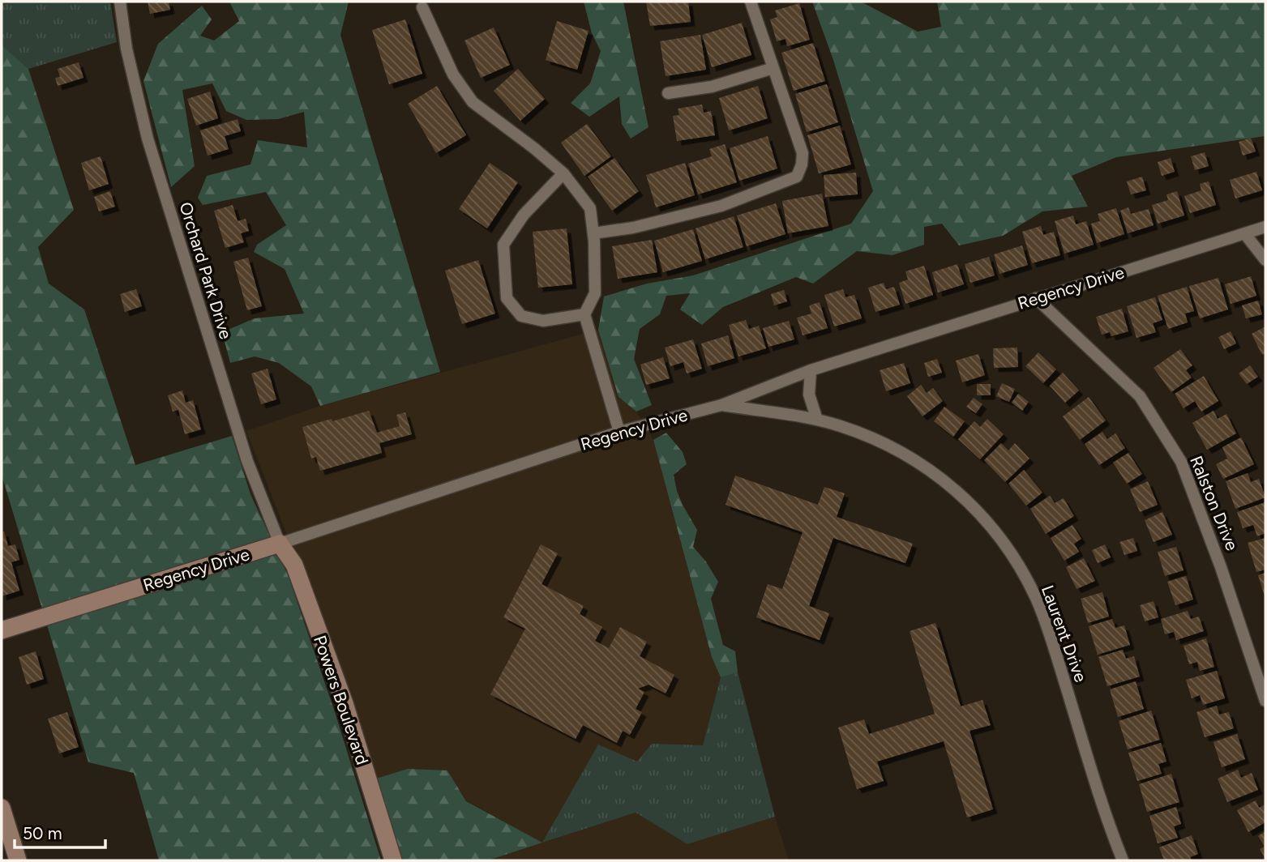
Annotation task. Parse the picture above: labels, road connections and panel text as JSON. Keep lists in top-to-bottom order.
{
  "streets": {
    "street": [
      "Orchard Park Drive",
      "Regency Drive",
      "Ralston Drive",
      "Laurent Drive",
      "Powers Boulevard"
    ]
  },
  "crossings": [
    ["Orchard Park Drive", "Regency Drive"],
    ["Orchard Park Drive", "Powers Boulevard"],
    ["Regency Drive", "Ralston Drive"],
    ["Regency Drive", "Laurent Drive"],
    ["Regency Drive", "Powers Boulevard"]
  ],
  "scale_bar": "50 m"
}
